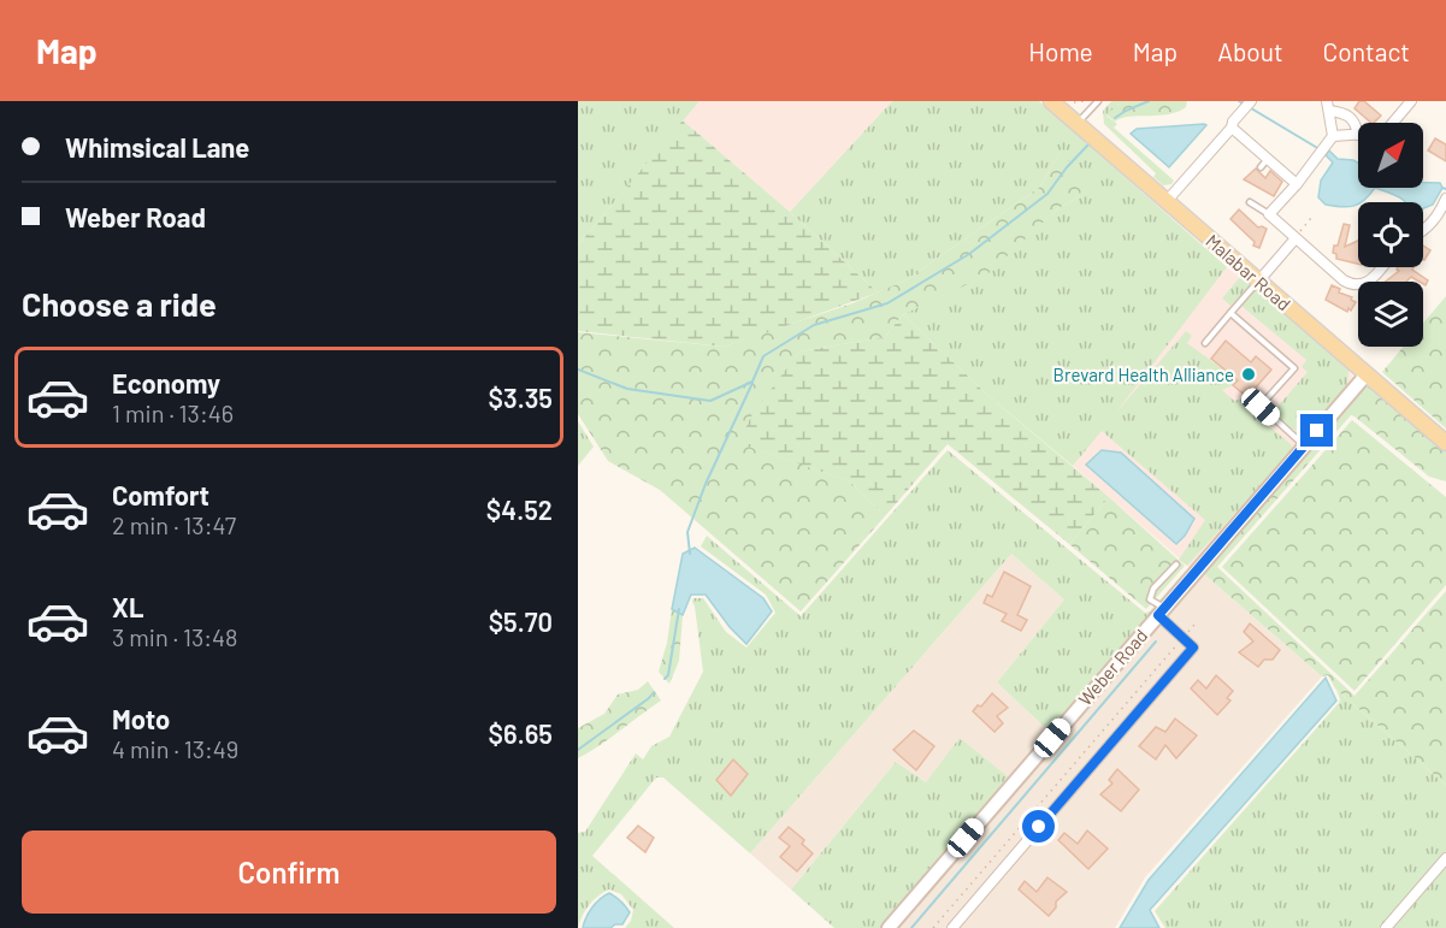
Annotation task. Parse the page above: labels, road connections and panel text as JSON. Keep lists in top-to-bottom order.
{
  "streets": {
    "main road": ["Malabar Road"],
    "street": ["Weber Road"]
  },
  "crossings": [
    ["Malabar Road", "Weber Road"]
  ],
  "places": ["Brevard Health Alliance"],
  "north": "top right",
  "page": {
    "header": "Map",
    "nav": [
      "Home",
      "Map",
      "About",
      "Contact"
    ],
    "banner": ["Whimsical Lane", "Weber Road"],
    "heading": "Choose a ride",
    "list": [
      {
        "name": "Economy",
        "note": "1 min · 13:46",
        "value": "$3.35"
      },
      {
        "name": "Comfort",
        "note": "2 min · 13:47",
        "value": "$4.52"
      },
      {
        "name": "XL",
        "note": "3 min · 13:48",
        "value": "$5.70"
      },
      {
        "name": "Moto",
        "note": "4 min · 13:49",
        "value": "$6.65"
      }
    ],
    "buttons": "Confirm"
  }
}
